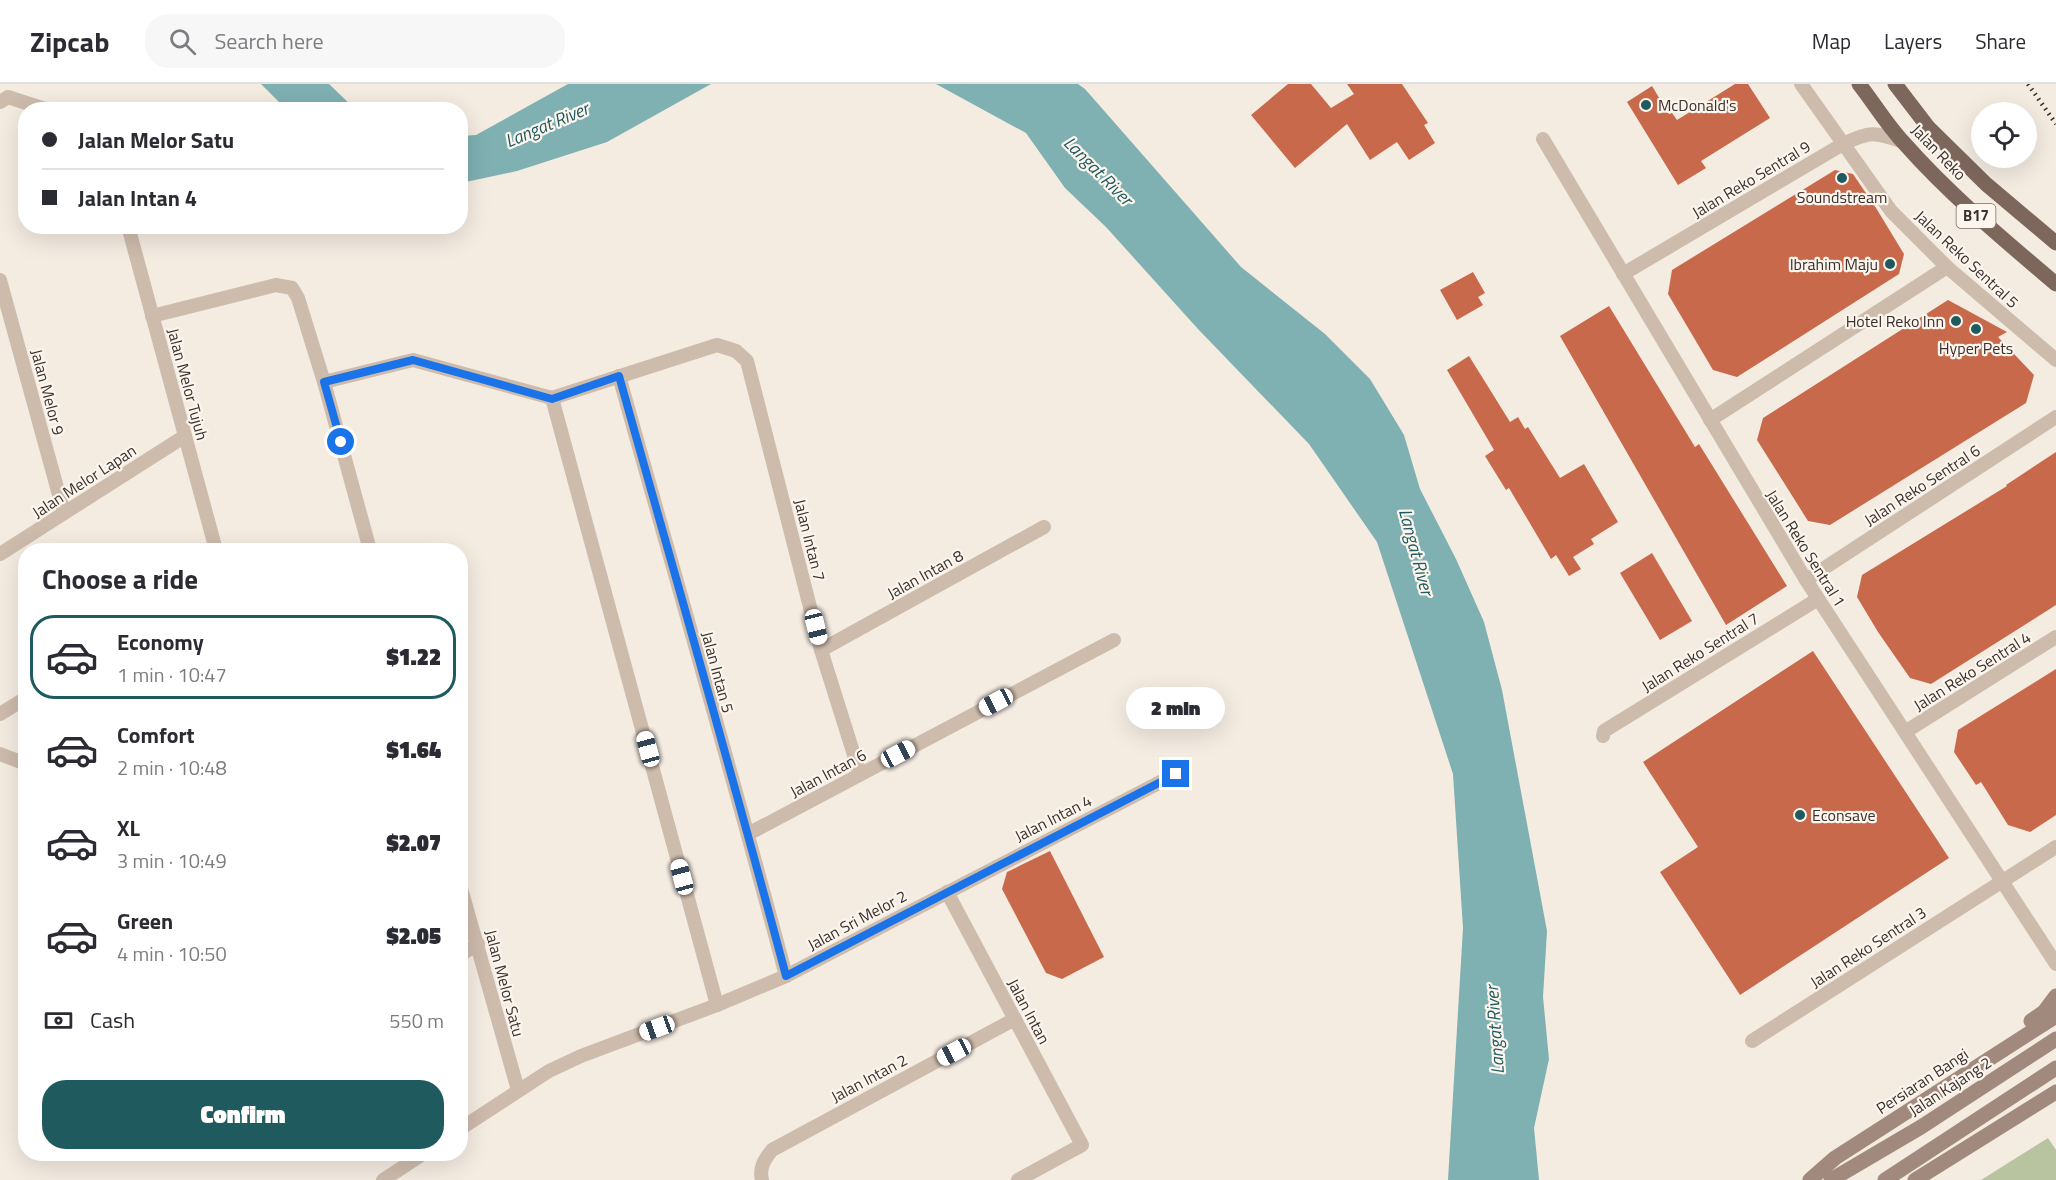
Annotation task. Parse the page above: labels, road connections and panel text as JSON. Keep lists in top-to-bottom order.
{
  "streets": {
    "main road": [
      "Jalan Reko",
      "B17",
      "Persiaran Bangi",
      "Jalan Kajang 2"
    ],
    "street": [
      "Jalan Reko Sentral 9",
      "Jalan Reko Sentral 5",
      "Jalan Melor Tujuh",
      "Jalan Melor 9",
      "Jalan Melor Lapan",
      "Jalan Reko Sentral 6",
      "Jalan Intan 7",
      "Jalan Reko Sentral 1",
      "Jalan Intan 8",
      "Jalan Reko Sentral 7",
      "Jalan Reko Sentral 4",
      "Jalan Intan 5",
      "Jalan Intan 6",
      "Jalan Intan 4",
      "Jalan Sri Melor 2",
      "Jalan Reko Sentral 3",
      "Jalan Melor Satu",
      "Jalan Intan",
      "Jalan Intan 2"
    ]
  },
  "crossings": [
    ["Jalan Reko", "Jalan Reko Sentral 9"],
    ["Jalan Reko Sentral 9", "Jalan Reko Sentral 5"],
    ["Jalan Reko Sentral 9", "Jalan Reko Sentral 1"],
    ["Jalan Melor Tujuh", "Jalan Melor Lapan"],
    ["Jalan Melor 9", "Jalan Melor Lapan"],
    ["Jalan Reko Sentral 6", "Jalan Reko Sentral 1"],
    ["Jalan Intan 7", "Jalan Intan 8"],
    ["Jalan Intan 7", "Jalan Intan 5"],
    ["Jalan Intan 7", "Jalan Intan 6"],
    ["Jalan Reko Sentral 1", "Jalan Reko Sentral 7"],
    ["Jalan Reko Sentral 1", "Jalan Reko Sentral 4"],
    ["Jalan Reko Sentral 1", "Jalan Reko Sentral 3"],
    ["Jalan Intan 5", "Jalan Intan 6"],
    ["Jalan Intan 5", "Jalan Sri Melor 2"],
    ["Jalan Intan 4", "Jalan Sri Melor 2"],
    ["Jalan Intan 4", "Jalan Intan"],
    ["Jalan Sri Melor 2", "Jalan Melor Satu"],
    ["Jalan Sri Melor 2", "Jalan Intan"],
    ["Jalan Intan", "Jalan Intan 2"]
  ],
  "water": ["Langat River"],
  "places": [
    "McDonald's",
    "Soundstream",
    "Ibrahim Maju",
    "Hotel Reko Inn",
    "Hyper Pets",
    "Econsave"
  ],
  "page": {
    "header": "Zipcab",
    "search": "Search here",
    "nav": ["Map", "Layers", "Share"],
    "banner": ["Jalan Melor Satu", "Jalan Intan 4"],
    "heading": "Choose a ride",
    "list": [
      {
        "name": "Economy",
        "note": "1 min · 10:47",
        "value": "$1.22"
      },
      {
        "name": "Comfort",
        "note": "2 min · 10:48",
        "value": "$1.64"
      },
      {
        "name": "XL",
        "note": "3 min · 10:49",
        "value": "$2.07"
      },
      {
        "name": "Green",
        "note": "4 min · 10:50",
        "value": "$2.05"
      }
    ],
    "bubble": "2 min",
    "pay": ["Cash", "550 m"],
    "buttons": "Confirm"
  }
}
